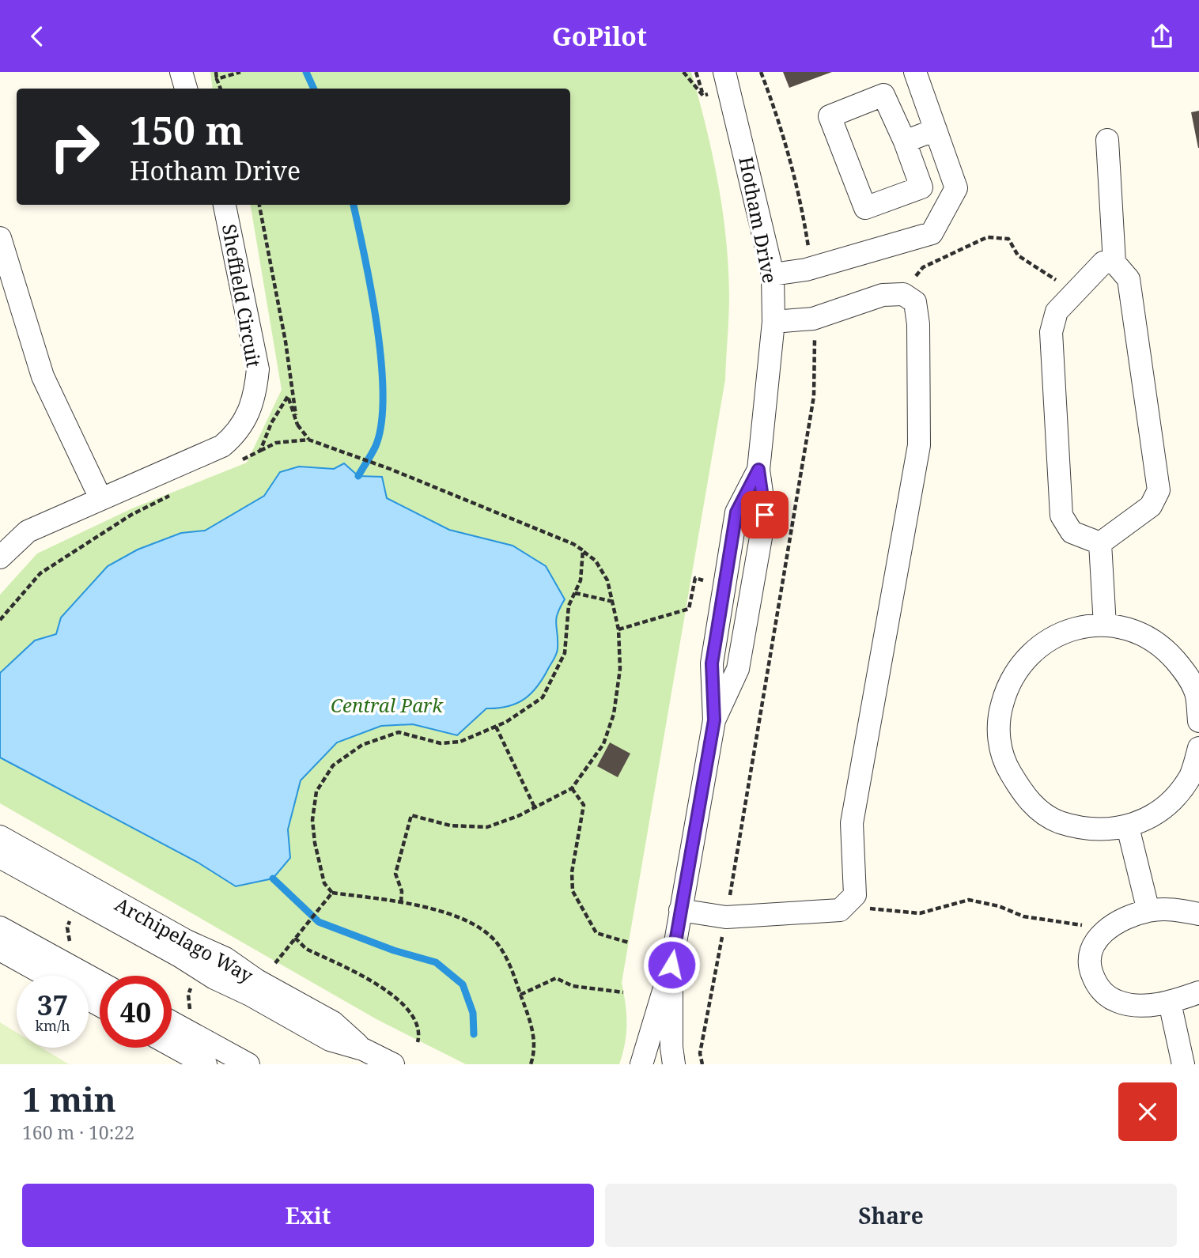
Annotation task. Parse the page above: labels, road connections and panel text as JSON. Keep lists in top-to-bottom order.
{
  "streets": {
    "street": ["Hotham Drive", "Sheffield Circuit", "Archipelago Way"]
  },
  "parks": ["Central Park"],
  "page": {
    "header": "GoPilot",
    "turn": ["150 m", "Hotham Drive"],
    "speed": "37 km/h",
    "limit": "40",
    "heading": ["1 min", "160 m · 10:22"],
    "buttons": ["Exit", "Share"]
  }
}
